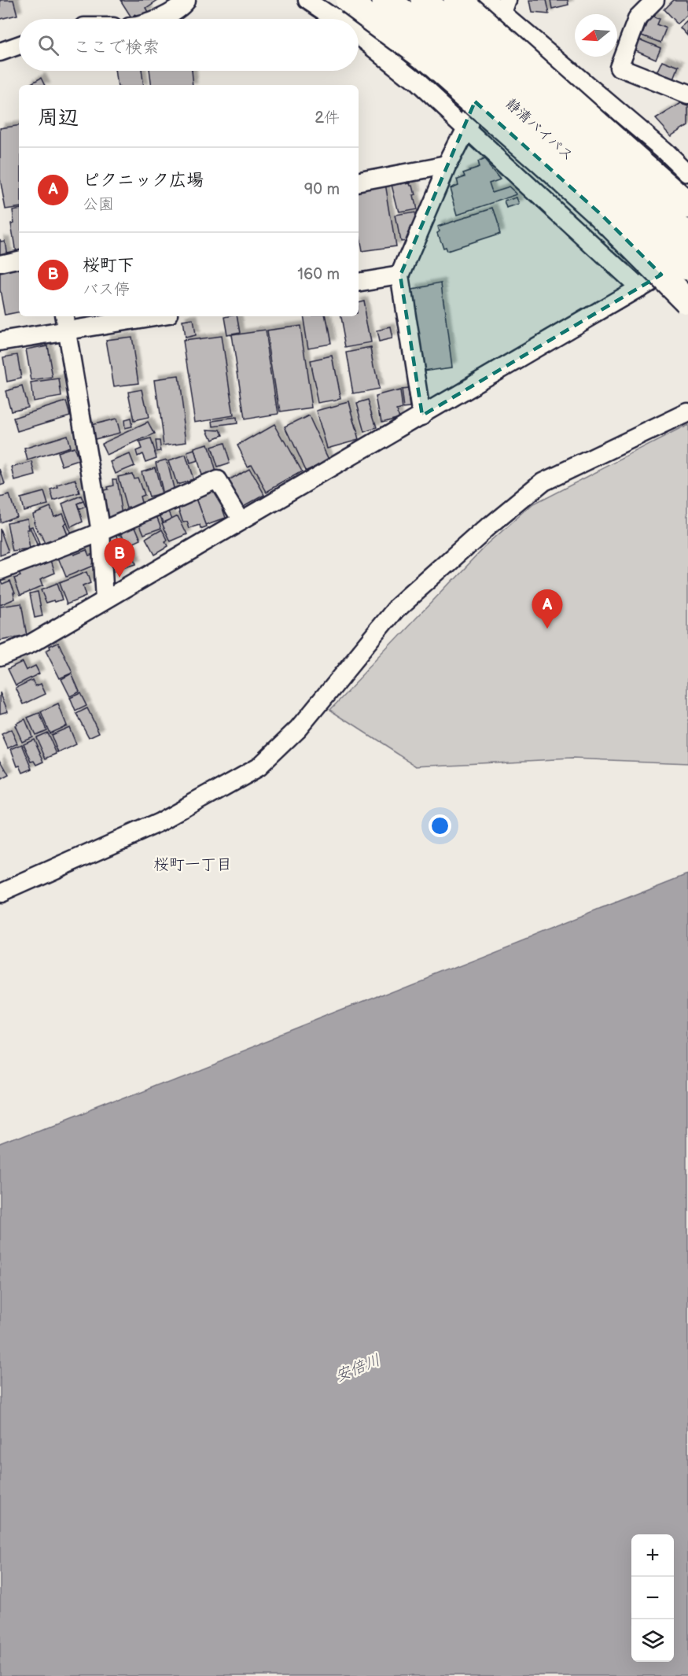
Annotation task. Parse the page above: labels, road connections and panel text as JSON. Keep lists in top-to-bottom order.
{
  "streets": {
    "highway": ["静清バイパス"]
  },
  "districts": ["桜町一丁目"],
  "water": ["安倍川"],
  "north": "left",
  "page": {
    "search": "ここで検索",
    "heading": ["周辺", "2件"],
    "list": [
      {
        "mark": "A",
        "name": "ピクニック広場",
        "note": "公園",
        "value": "90 m"
      },
      {
        "mark": "B",
        "name": "桜町下",
        "note": "バス停",
        "value": "160 m"
      }
    ],
    "pins": ["B", "A"],
    "map_buttons": ["+", "−"]
  }
}
